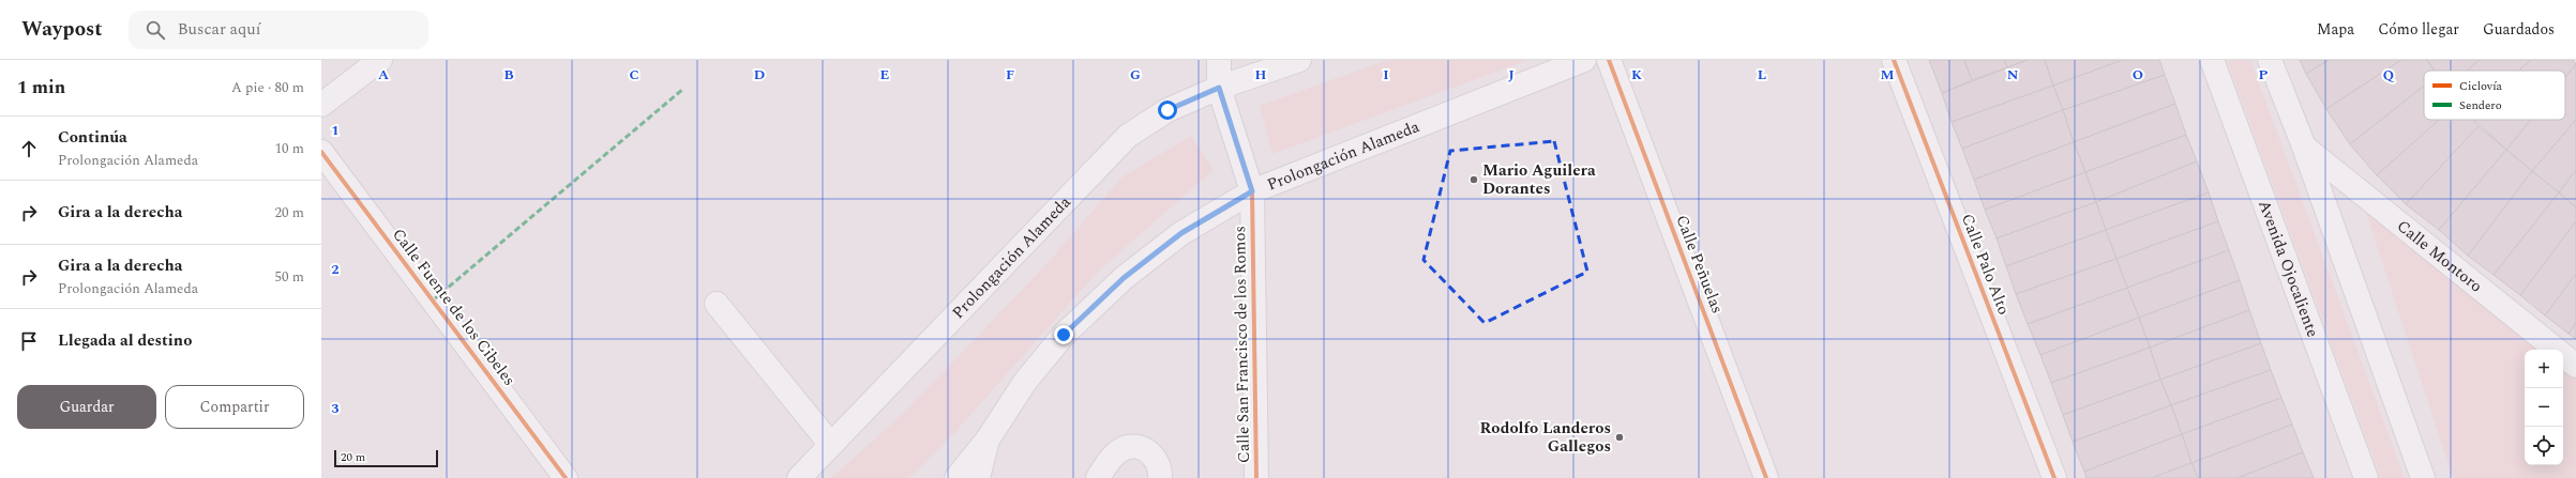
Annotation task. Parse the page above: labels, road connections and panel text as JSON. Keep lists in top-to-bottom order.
{
  "streets": {
    "main road": [
      "Prolongación Alameda",
      "Calle Montoro",
      "Calle Peñuelas",
      "Calle Palo Alto",
      "Avenida Ojocaliente",
      "Calle Fuente de los Cibeles",
      "Calle San Francisco de los Romos"
    ]
  },
  "crossings": [
    ["Prolongación Alameda", "Calle San Francisco de los Romos"]
  ],
  "places": ["Mario Aguilera Dorantes", "Rodolfo Landeros Gallegos"],
  "legend": ["Ciclovía", "Sendero"],
  "scale_bar": "20 m",
  "page": {
    "header": "Waypost",
    "search": "Buscar aquí",
    "nav": ["Mapa", "Cómo llegar", "Guardados"],
    "heading": ["1 min", "A pie · 80 m"],
    "list": [
      ["Continúa", "Prolongación Alameda", "10 m"],
      ["Gira a la derecha", "20 m"],
      ["Gira a la derecha", "Prolongación Alameda", "50 m"],
      "Llegada al destino"
    ],
    "map_buttons": ["+", "−"],
    "buttons": ["Guardar", "Compartir"],
    "scale": "20 m"
  },
  "grid": {
    "columns": [
      "A",
      "B",
      "C",
      "D",
      "E",
      "F",
      "G",
      "H",
      "I",
      "J",
      "K",
      "L",
      "M",
      "N",
      "O",
      "P",
      "Q"
    ],
    "rows": ["1", "2", "3"]
  }
}
